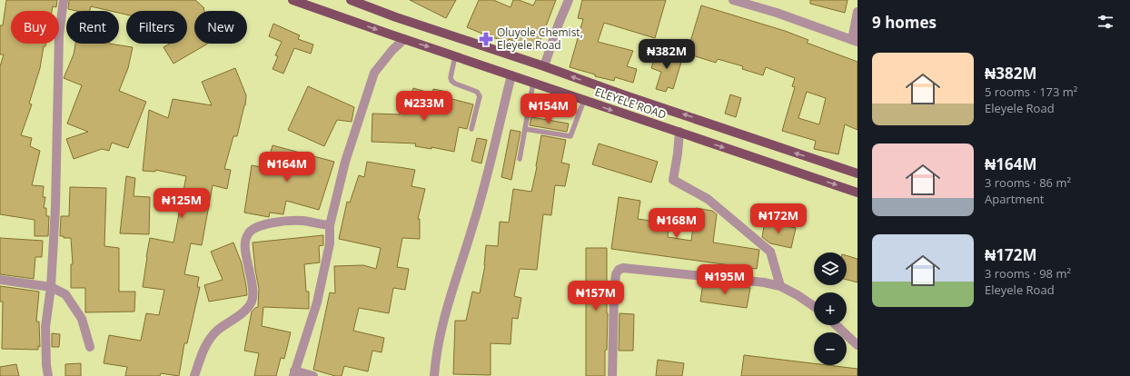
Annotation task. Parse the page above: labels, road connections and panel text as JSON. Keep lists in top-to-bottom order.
{
  "streets": {
    "main road": ["ELEYELE ROAD"]
  },
  "places": {
    "pharmacy": ["Oluyole Chemist, Eleyele Road"]
  },
  "page": {
    "heading": "9 homes",
    "chip": [
      "Buy",
      "Rent",
      "Filters",
      "New"
    ],
    "price": [
      "₦382M",
      "₦233M",
      "₦154M",
      "₦164M",
      "₦125M",
      "₦172M",
      "₦168M",
      "₦195M",
      "₦157M"
    ],
    "list": [
      {
        "name": "₦382M",
        "note": "5 rooms · 173 m² · Eleyele Road"
      },
      {
        "name": "₦164M",
        "note": "3 rooms · 86 m² · Apartment"
      },
      {
        "name": "₦172M",
        "note": "3 rooms · 98 m² · Eleyele Road"
      }
    ],
    "map_buttons": ["+", "−"]
  }
}
